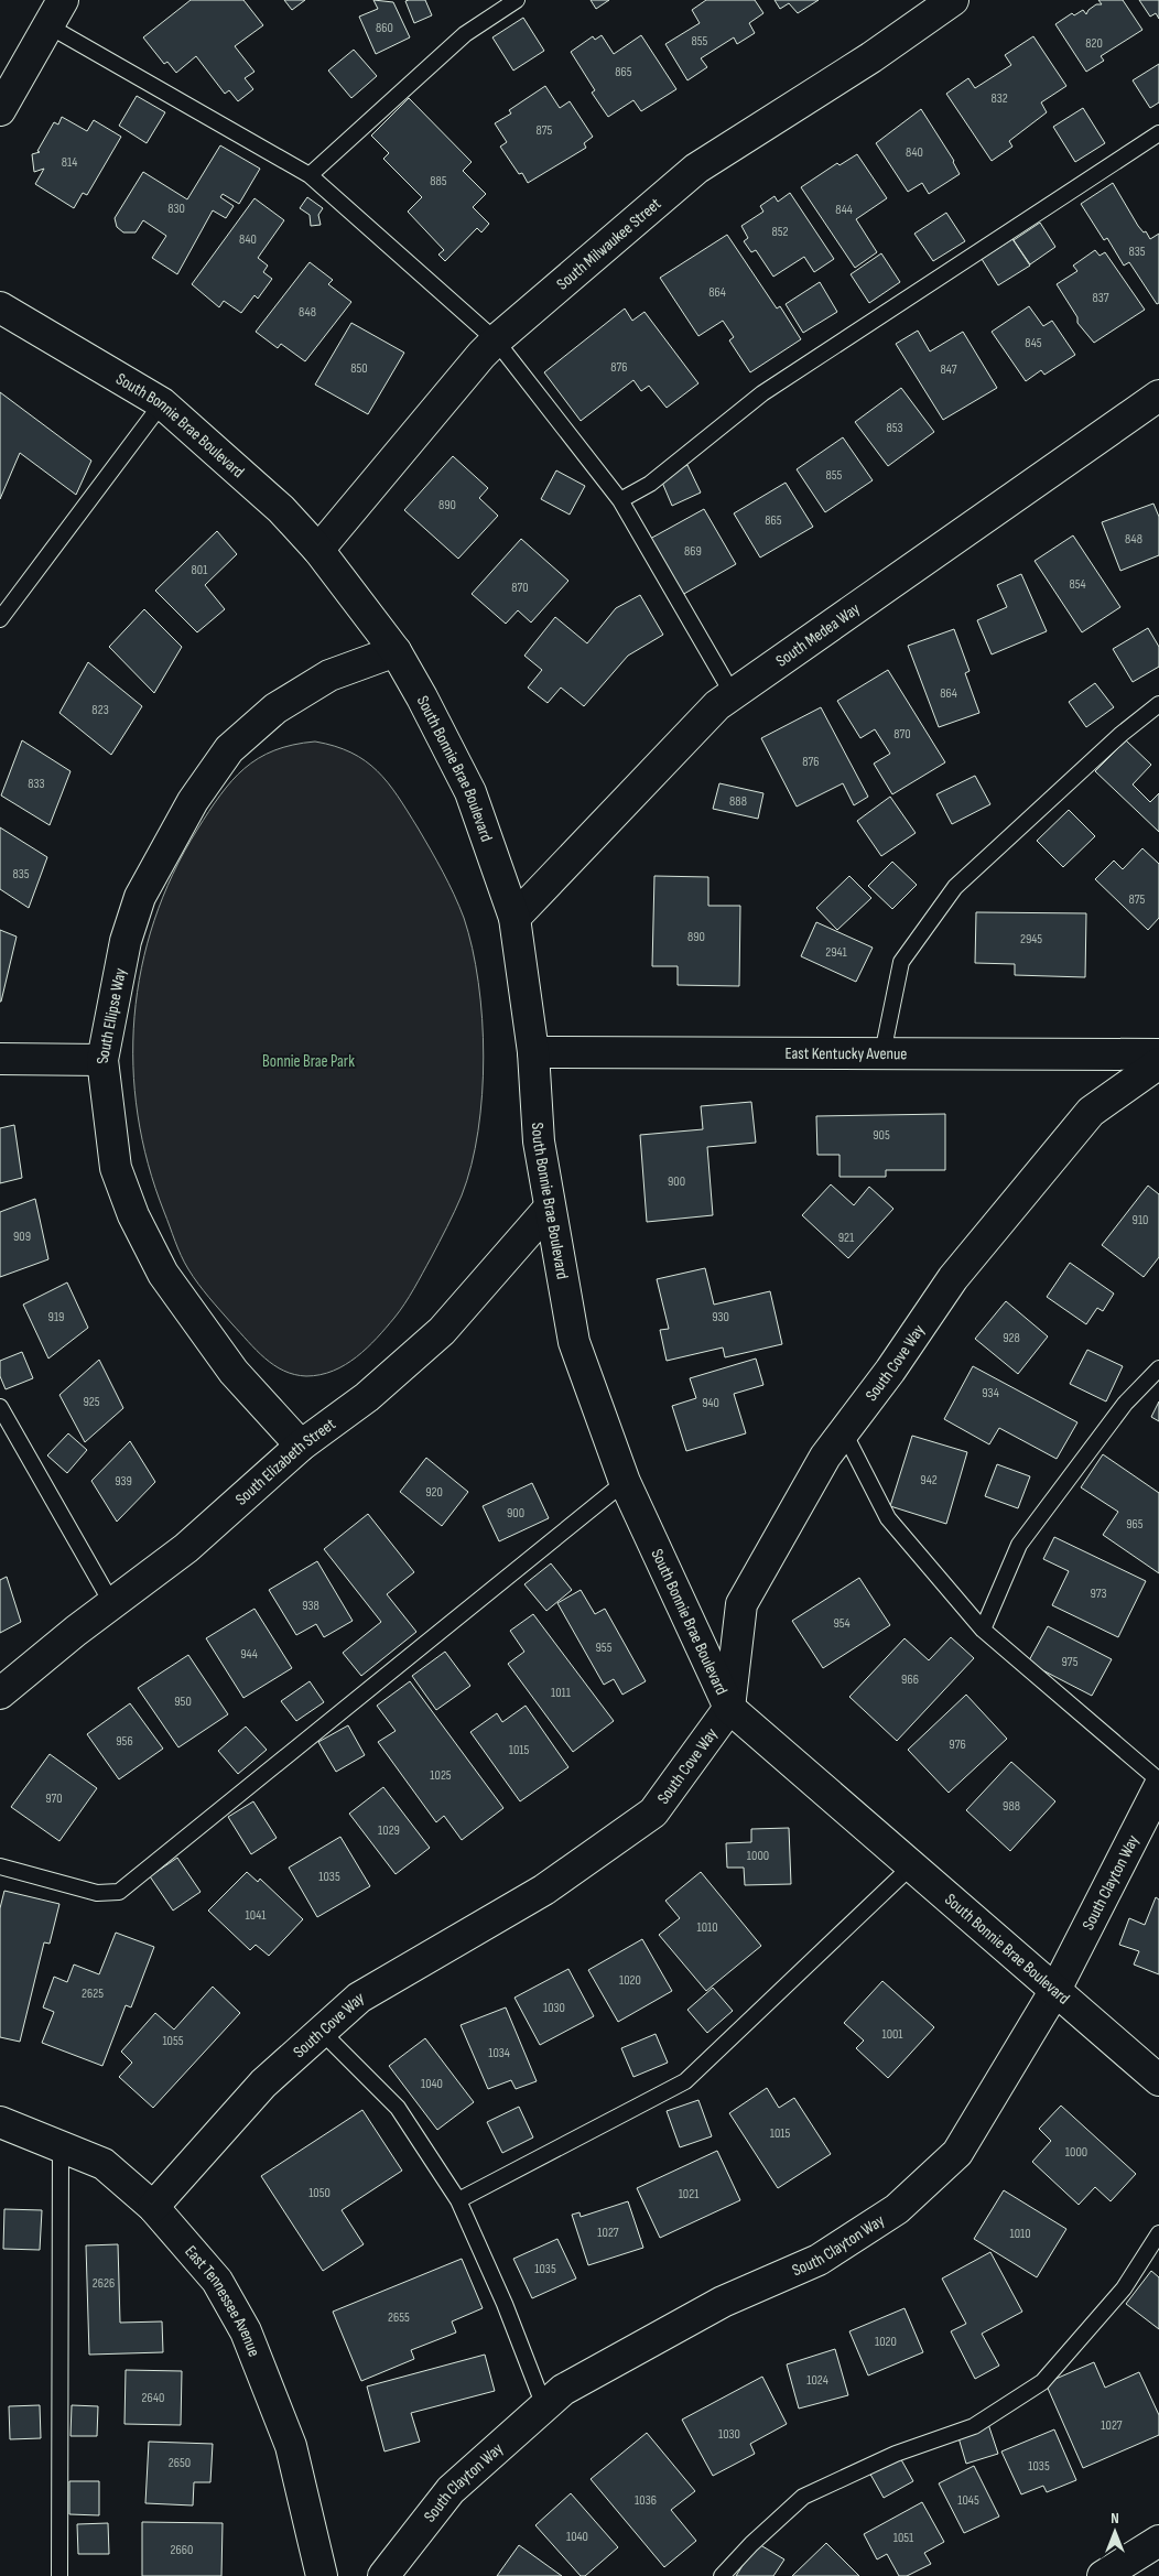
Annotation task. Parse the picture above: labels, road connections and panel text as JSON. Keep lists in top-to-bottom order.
{
  "streets": {
    "street": [
      "South Milwaukee Street",
      "South Bonnie Brae Boulevard",
      "South Medea Way",
      "South Ellipse Way",
      "East Kentucky Avenue",
      "South Cove Way",
      "South Elizabeth Street",
      "South Clayton Way",
      "East Tennessee Avenue"
    ]
  },
  "crossings": [
    ["South Milwaukee Street", "South Bonnie Brae Boulevard"],
    ["South Bonnie Brae Boulevard", "South Medea Way"],
    ["South Bonnie Brae Boulevard", "South Ellipse Way"],
    ["South Bonnie Brae Boulevard", "East Kentucky Avenue"],
    ["South Bonnie Brae Boulevard", "South Cove Way"],
    ["South Bonnie Brae Boulevard", "South Elizabeth Street"],
    ["South Bonnie Brae Boulevard", "South Clayton Way"],
    ["South Ellipse Way", "South Elizabeth Street"],
    ["South Cove Way", "East Tennessee Avenue"]
  ],
  "parks": ["Bonnie Brae Park"],
  "house_numbers": [
    "860",
    "855",
    "820",
    "865",
    "832",
    "875",
    "840",
    "814",
    "885",
    "830",
    "844",
    "852",
    "840",
    "835",
    "864",
    "837",
    "848",
    "845",
    "876",
    "850",
    "847",
    "853",
    "855",
    "890",
    "865",
    "848",
    "869",
    "801",
    "854",
    "870",
    "864",
    "823",
    "870",
    "876",
    "833",
    "888",
    "835",
    "875",
    "890",
    "2945",
    "2941",
    "905",
    "900",
    "910",
    "909",
    "921",
    "919",
    "930",
    "928",
    "934",
    "925",
    "940",
    "942",
    "939",
    "920",
    "900",
    "965",
    "973",
    "938",
    "954",
    "955",
    "944",
    "975",
    "966",
    "1011",
    "950",
    "956",
    "976",
    "1015",
    "1025",
    "970",
    "988",
    "1029",
    "1000",
    "1035",
    "1041",
    "1010",
    "1020",
    "2625",
    "1030",
    "1001",
    "1055",
    "1034",
    "1040",
    "1015",
    "1000",
    "1050",
    "1021",
    "1027",
    "1010",
    "1035",
    "2626",
    "2655",
    "1020",
    "1024",
    "2640",
    "1027",
    "1030",
    "2650",
    "1035",
    "1036",
    "1045",
    "1040",
    "1051",
    "2660"
  ],
  "north": "top"
}
